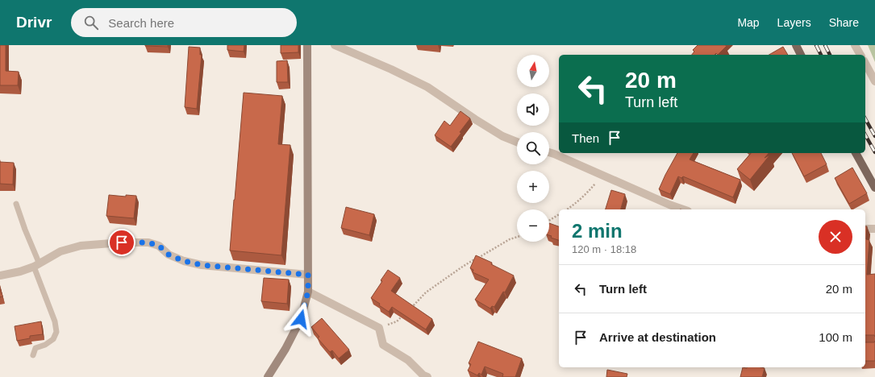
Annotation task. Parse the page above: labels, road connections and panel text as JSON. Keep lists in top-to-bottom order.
{
  "north": "top",
  "page": {
    "header": "Drivr",
    "search": "Search here",
    "nav": ["Map", "Layers", "Share"],
    "map_buttons": ["+", "−"],
    "turn": ["20 m", "Turn left"],
    "then": "Then",
    "heading": ["2 min", "120 m · 18:18"],
    "list": [
      {
        "name": "Turn left",
        "value": "20 m"
      },
      {
        "name": "Arrive at destination",
        "value": "100 m"
      }
    ]
  }
}
